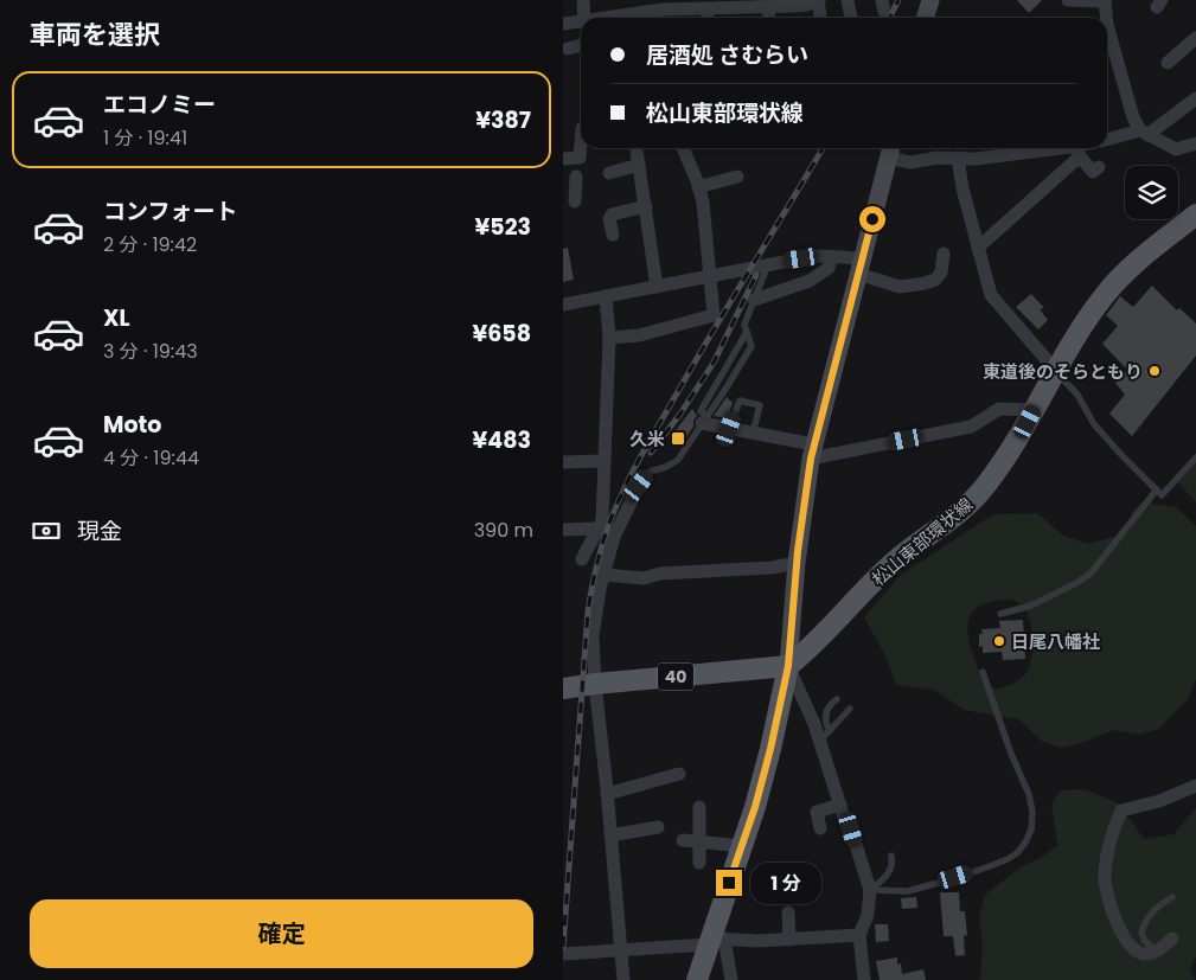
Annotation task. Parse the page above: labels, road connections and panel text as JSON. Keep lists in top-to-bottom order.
{
  "streets": {
    "main road": ["松山東部環状線", "40"]
  },
  "crossings": [
    ["松山東部環状線", "40"]
  ],
  "places": {
    "other": ["東道後のそらともり", "日尾八幡社"],
    "transit": ["久米"]
  },
  "page": {
    "heading": "車両を選択",
    "banner": ["居酒処 さむらい", "松山東部環状線"],
    "list": [
      {
        "name": "エコノミー",
        "note": "1 分 · 19:41",
        "value": "¥387"
      },
      {
        "name": "コンフォート",
        "note": "2 分 · 19:42",
        "value": "¥523"
      },
      {
        "name": "XL",
        "note": "3 分 · 19:43",
        "value": "¥658"
      },
      {
        "name": "Moto",
        "note": "4 分 · 19:44",
        "value": "¥483"
      }
    ],
    "pay": ["現金", "390 m"],
    "bubble": "1 分",
    "buttons": "確定"
  }
}
